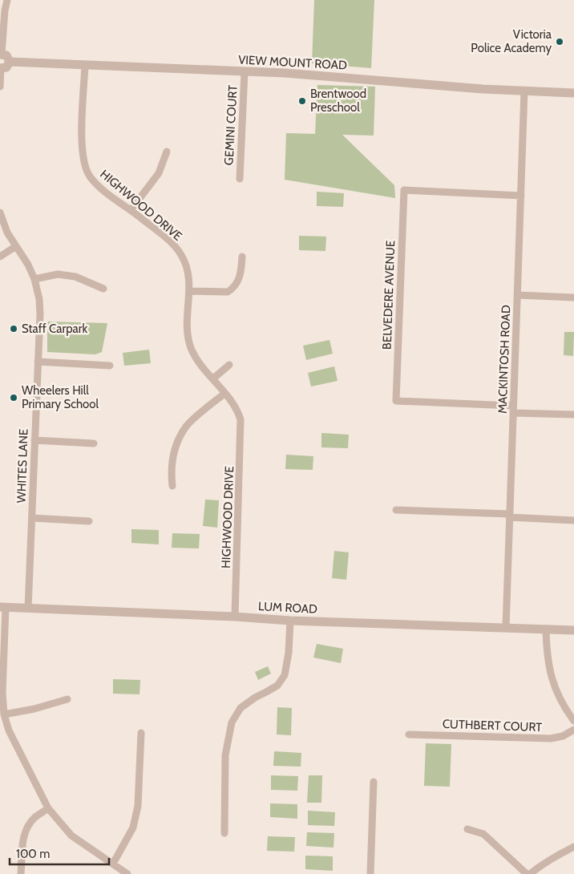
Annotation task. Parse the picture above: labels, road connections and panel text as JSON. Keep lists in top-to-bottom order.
{
  "streets": {
    "street": [
      "VIEW MOUNT ROAD",
      "GEMINI COURT",
      "HIGHWOOD DRIVE",
      "BELVEDERE AVENUE",
      "MACKINTOSH ROAD",
      "WHITES LANE",
      "LUM ROAD",
      "CUTHBERT COURT"
    ]
  },
  "crossings": [
    ["VIEW MOUNT ROAD", "GEMINI COURT"],
    ["VIEW MOUNT ROAD", "HIGHWOOD DRIVE"],
    ["VIEW MOUNT ROAD", "MACKINTOSH ROAD"],
    ["HIGHWOOD DRIVE", "LUM ROAD"],
    ["BELVEDERE AVENUE", "MACKINTOSH ROAD"],
    ["MACKINTOSH ROAD", "LUM ROAD"],
    ["WHITES LANE", "LUM ROAD"]
  ],
  "places": [
    "Victoria Police Academy",
    "Brentwood Preschool",
    "Staff Carpark",
    "Wheelers Hill Primary School"
  ],
  "scale_bar": "100 m"
}
